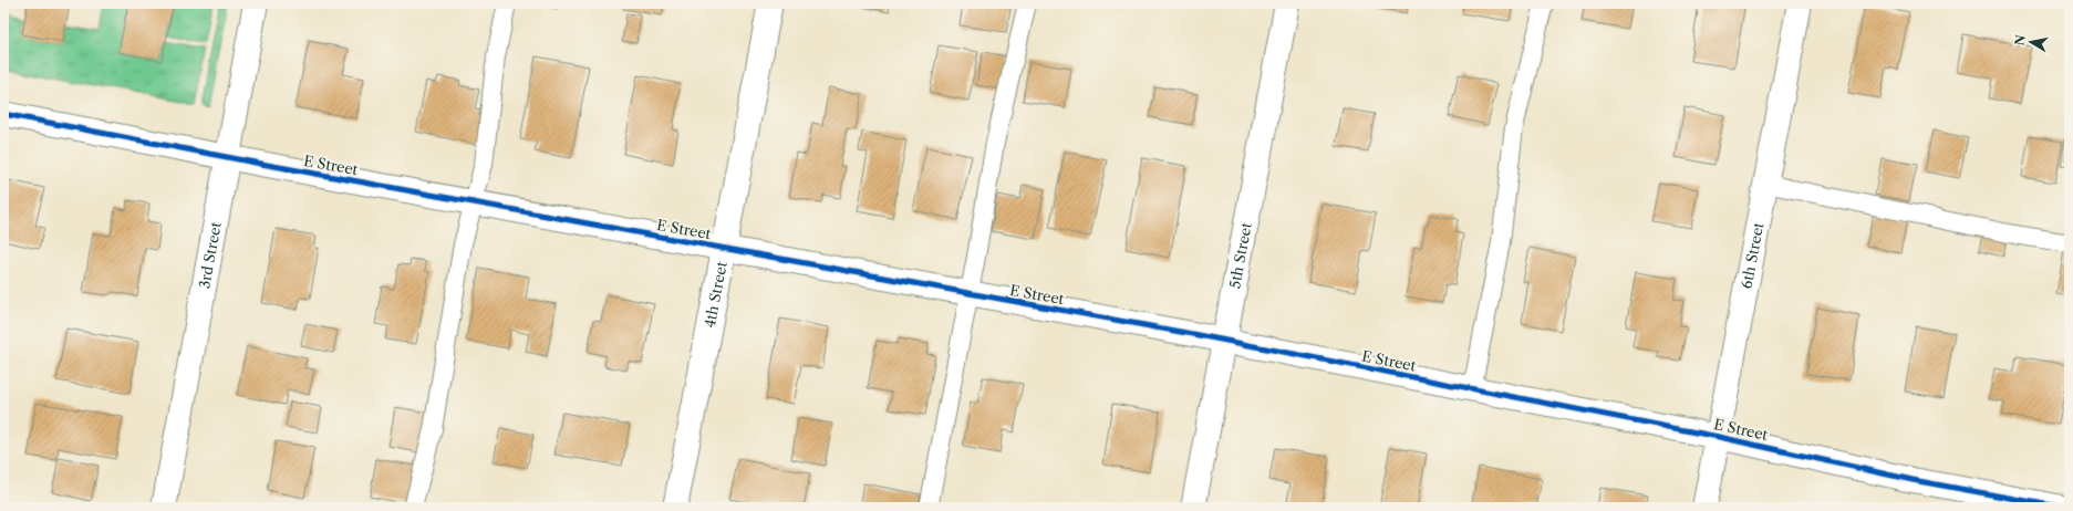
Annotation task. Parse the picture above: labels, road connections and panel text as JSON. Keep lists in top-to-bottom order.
{
  "streets": {
    "street": [
      "E Street",
      "3rd Street",
      "5th Street",
      "6th Street",
      "4th Street"
    ]
  },
  "crossings": [
    ["E Street", "3rd Street"],
    ["E Street", "5th Street"],
    ["E Street", "6th Street"],
    ["E Street", "4th Street"]
  ],
  "north": "left"
}
